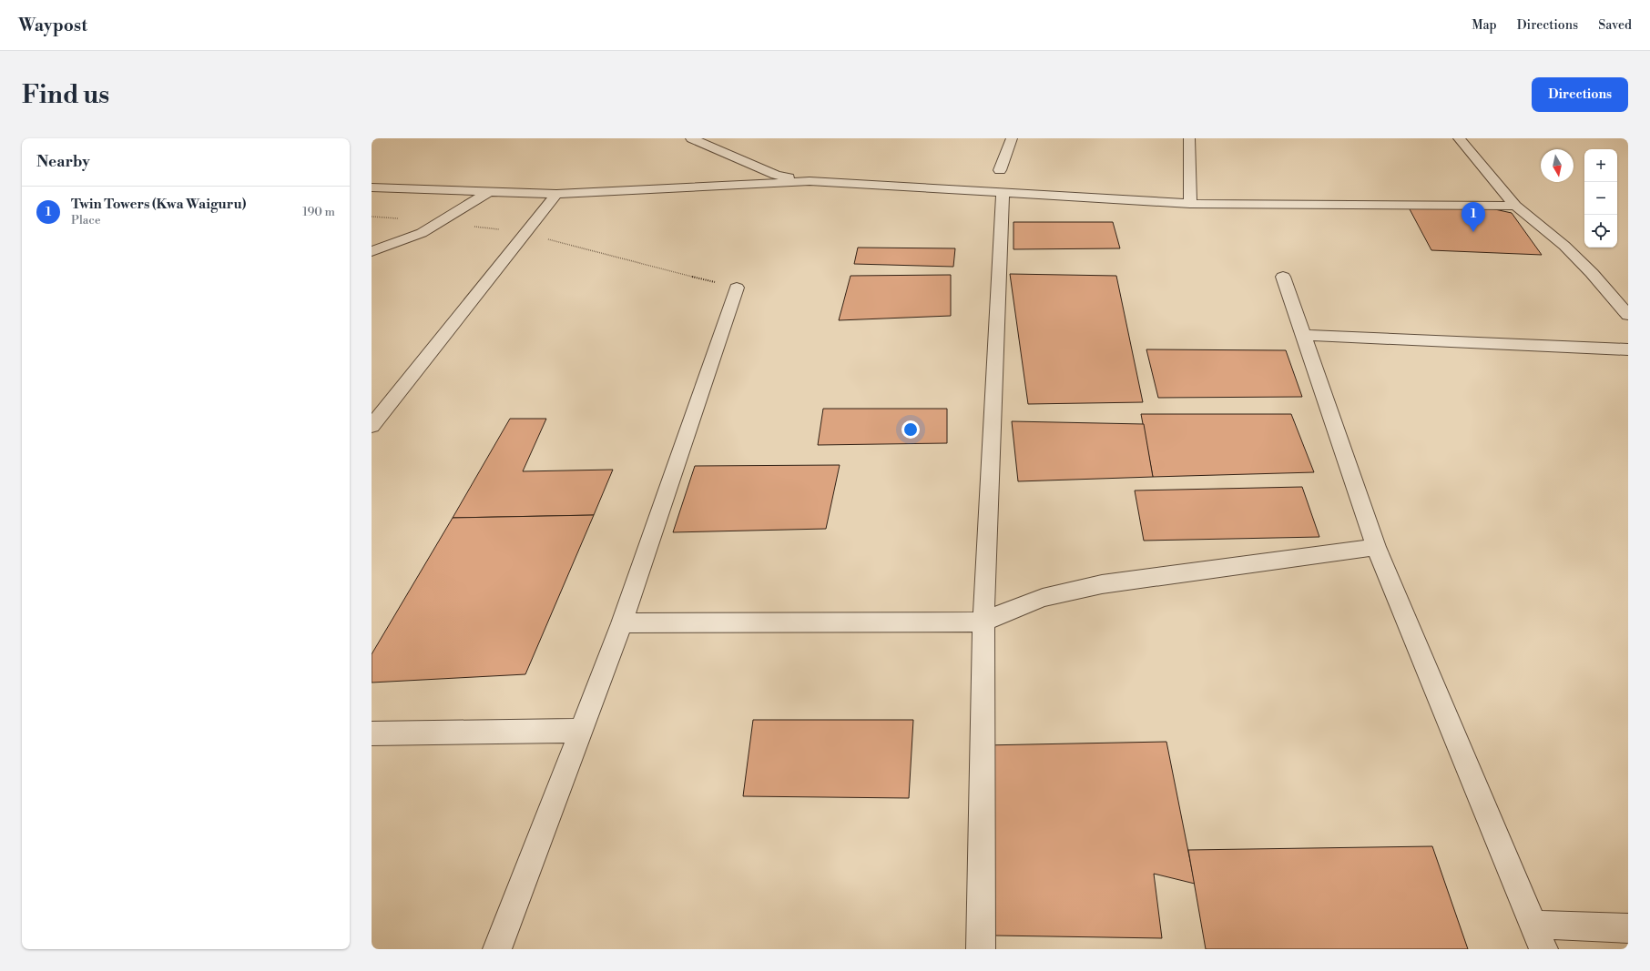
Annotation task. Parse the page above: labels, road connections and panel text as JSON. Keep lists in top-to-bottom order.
{
  "north": "bottom",
  "page": {
    "header": "Waypost",
    "nav": ["Map", "Directions", "Saved"],
    "buttons": "Directions",
    "title": "Find us",
    "heading": "Nearby",
    "map_buttons": ["+", "−"],
    "list": [
      {
        "mark": "1",
        "name": "Twin Towers (Kwa Waiguru)",
        "note": "Place",
        "value": "190 m"
      }
    ],
    "pins": "1"
  }
}
